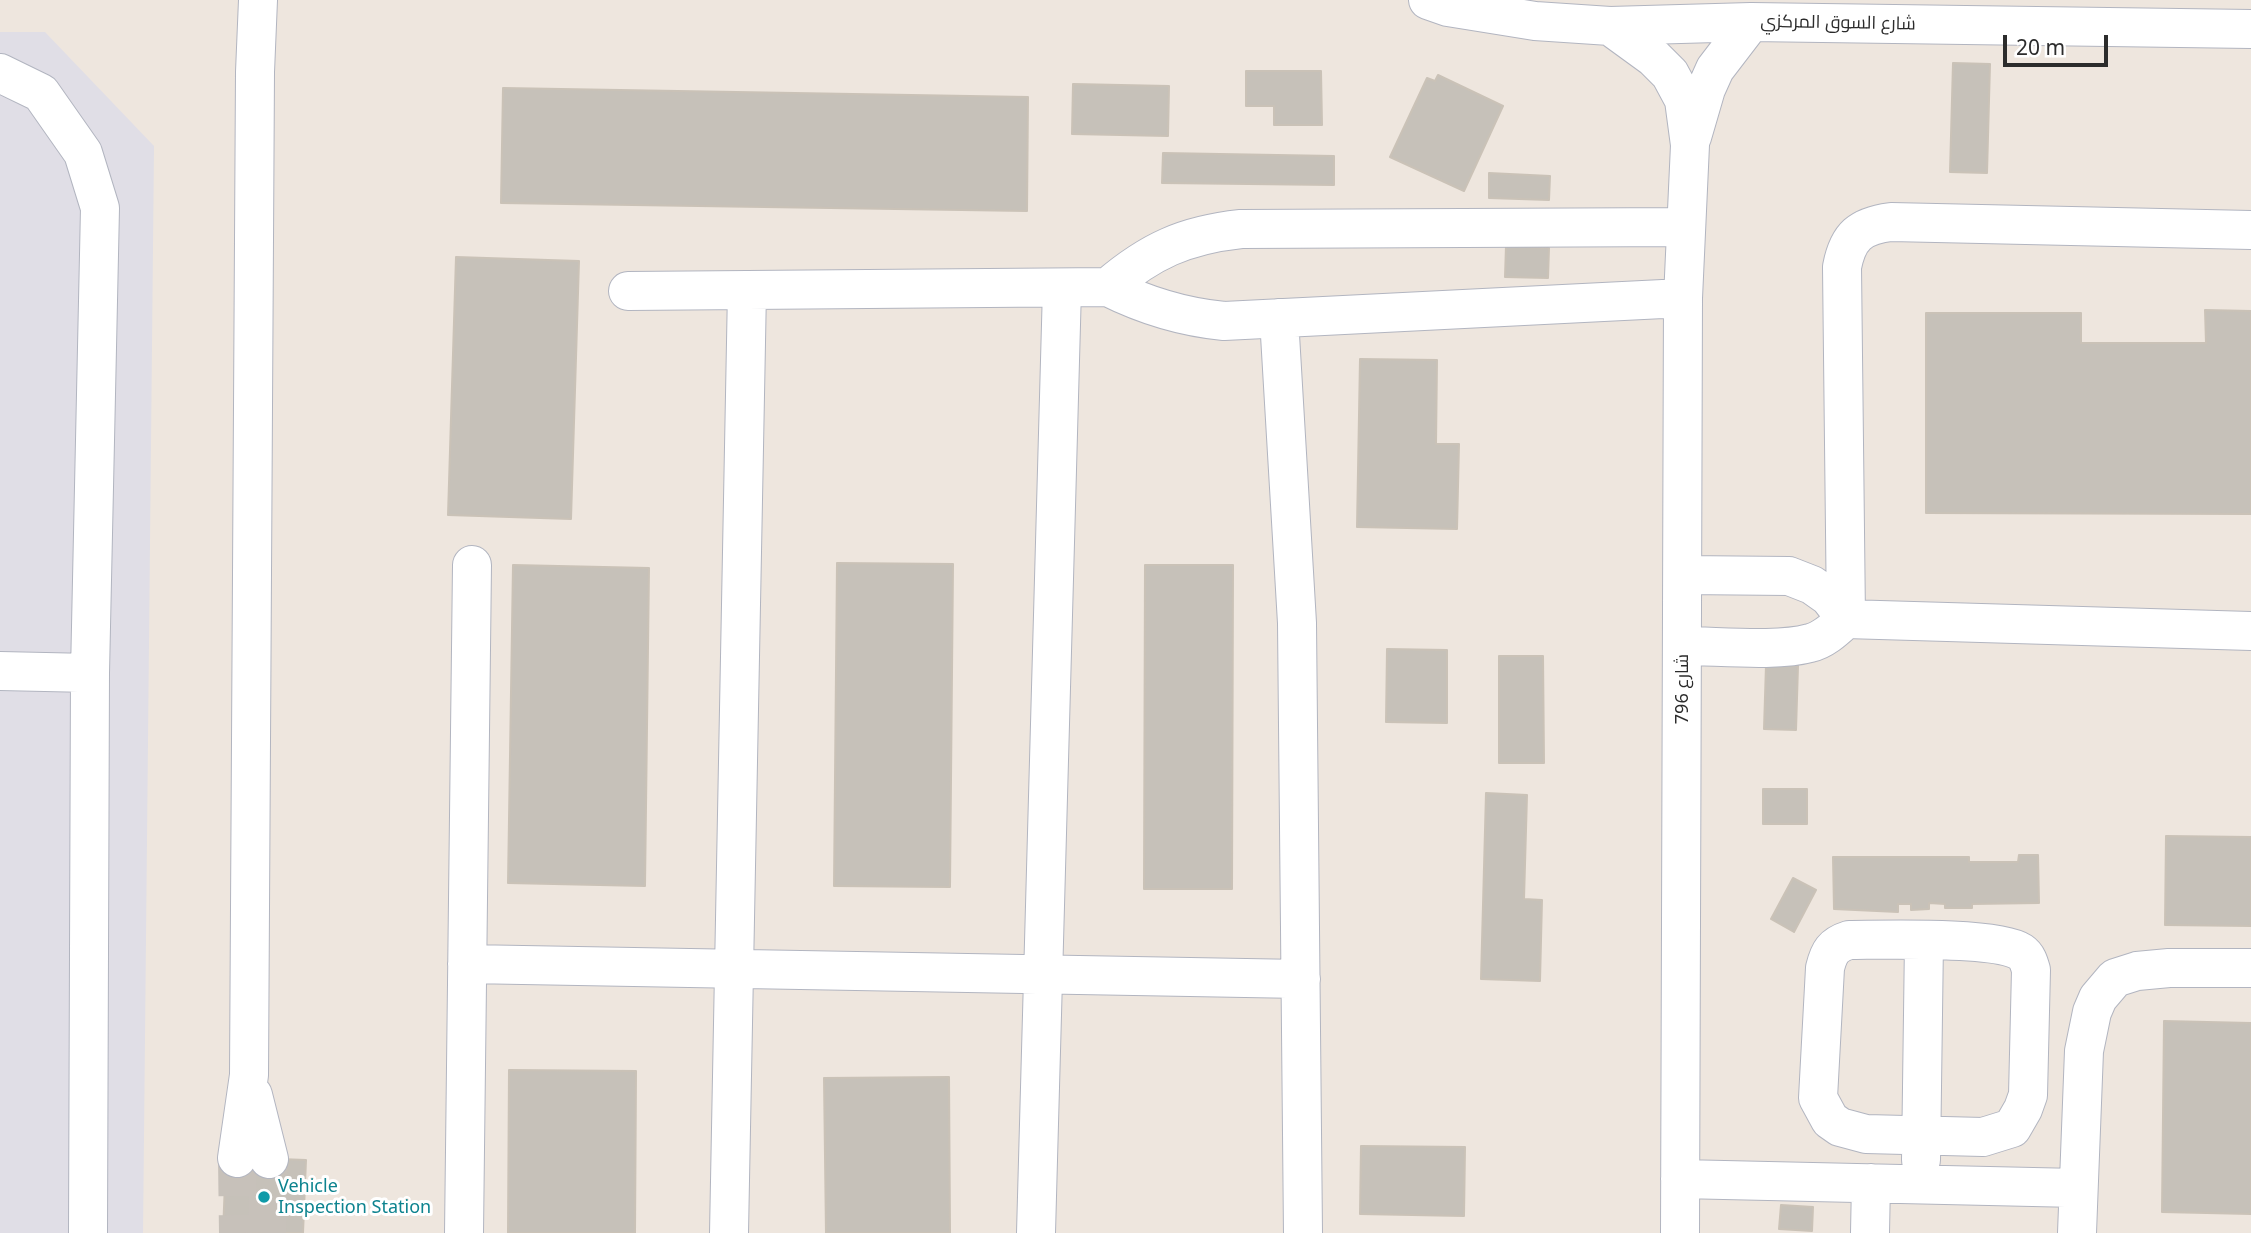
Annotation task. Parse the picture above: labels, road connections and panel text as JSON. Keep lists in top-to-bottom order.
{
  "streets": {
    "street": ["شارع السوق المركزي", "شارع 796"]
  },
  "crossings": [
    ["شارع السوق المركزي", "شارع 796"]
  ],
  "places": ["Vehicle Inspection Station"],
  "scale_bar": "20 m"
}
